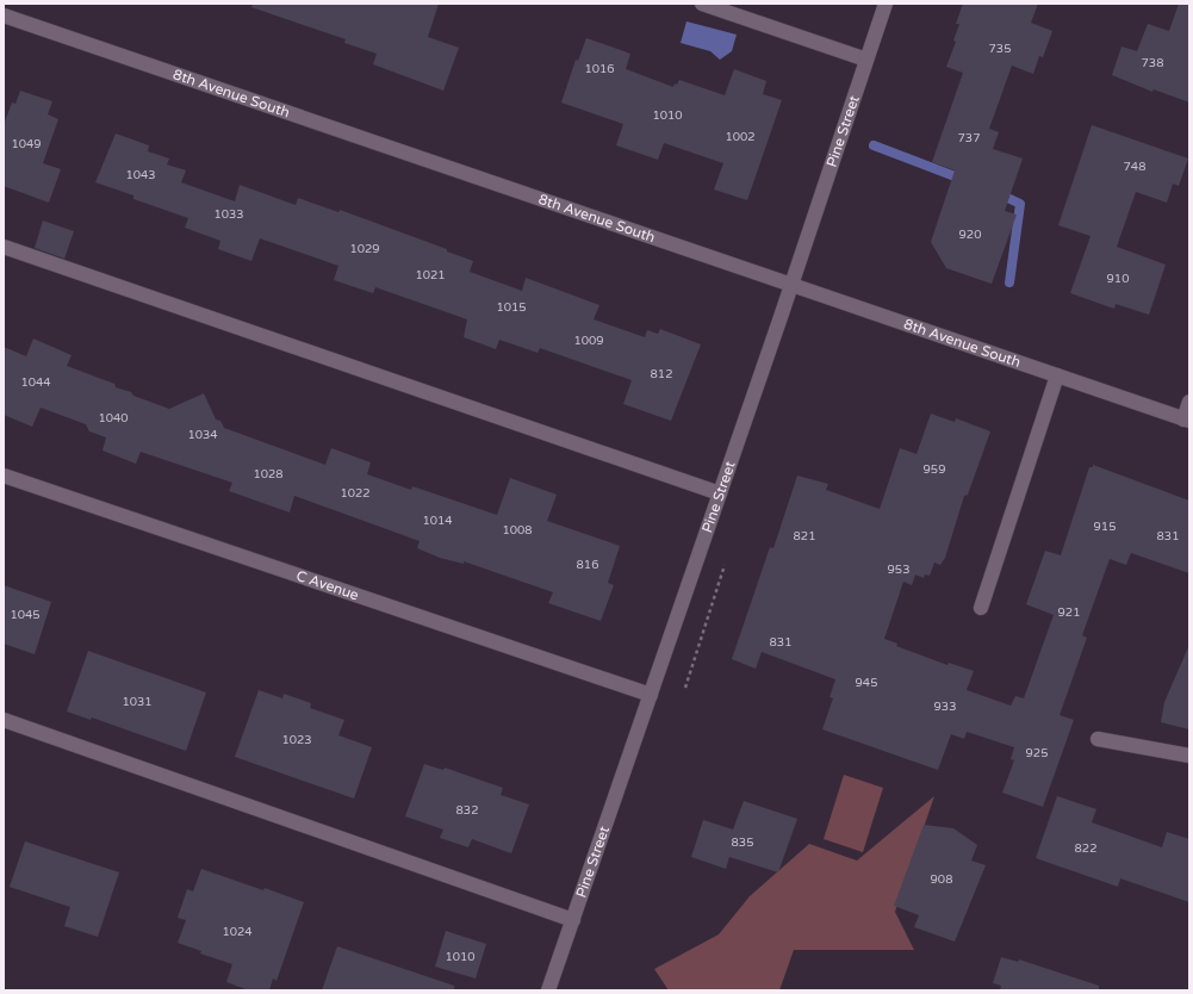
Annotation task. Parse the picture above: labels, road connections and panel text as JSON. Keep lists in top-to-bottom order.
{
  "streets": {
    "street": ["8th Avenue South", "Pine Street", "C Avenue"]
  },
  "crossings": [
    ["8th Avenue South", "Pine Street"],
    ["Pine Street", "C Avenue"]
  ],
  "house_numbers": [
    "735",
    "738",
    "1016",
    "1010",
    "1002",
    "737",
    "1049",
    "748",
    "1043",
    "1033",
    "920",
    "1029",
    "1021",
    "910",
    "1015",
    "1009",
    "812",
    "1044",
    "1040",
    "1034",
    "959",
    "1028",
    "1022",
    "1014",
    "915",
    "1008",
    "821",
    "831",
    "816",
    "953",
    "921",
    "1045",
    "831",
    "945",
    "1031",
    "933",
    "1023",
    "925",
    "832",
    "835",
    "822",
    "908",
    "1024",
    "1010"
  ]
}
